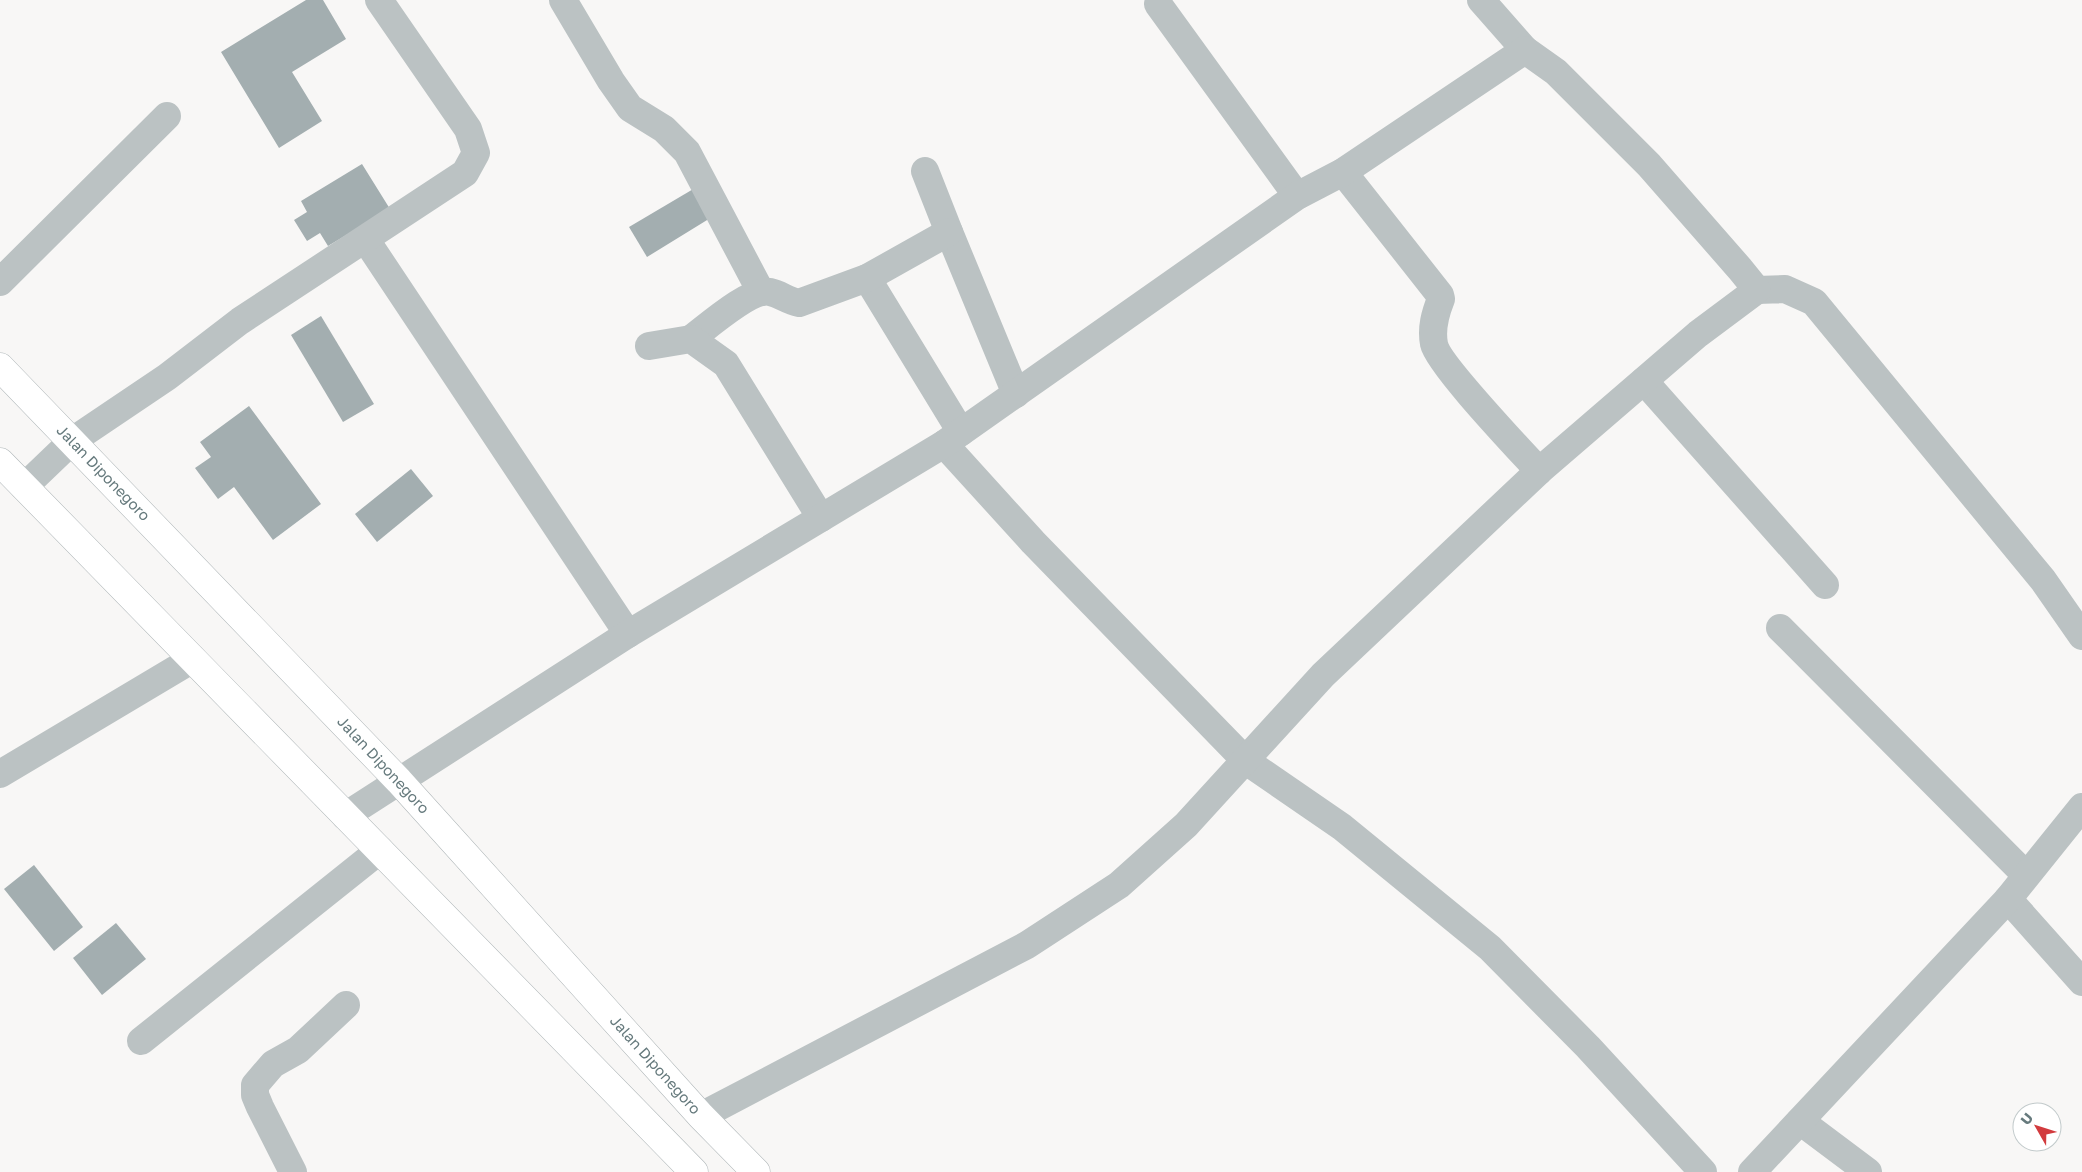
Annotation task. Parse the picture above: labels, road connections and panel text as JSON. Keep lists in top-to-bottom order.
{
  "streets": {
    "main road": ["Jalan Diponegoro"]
  },
  "north": "top left"
}
